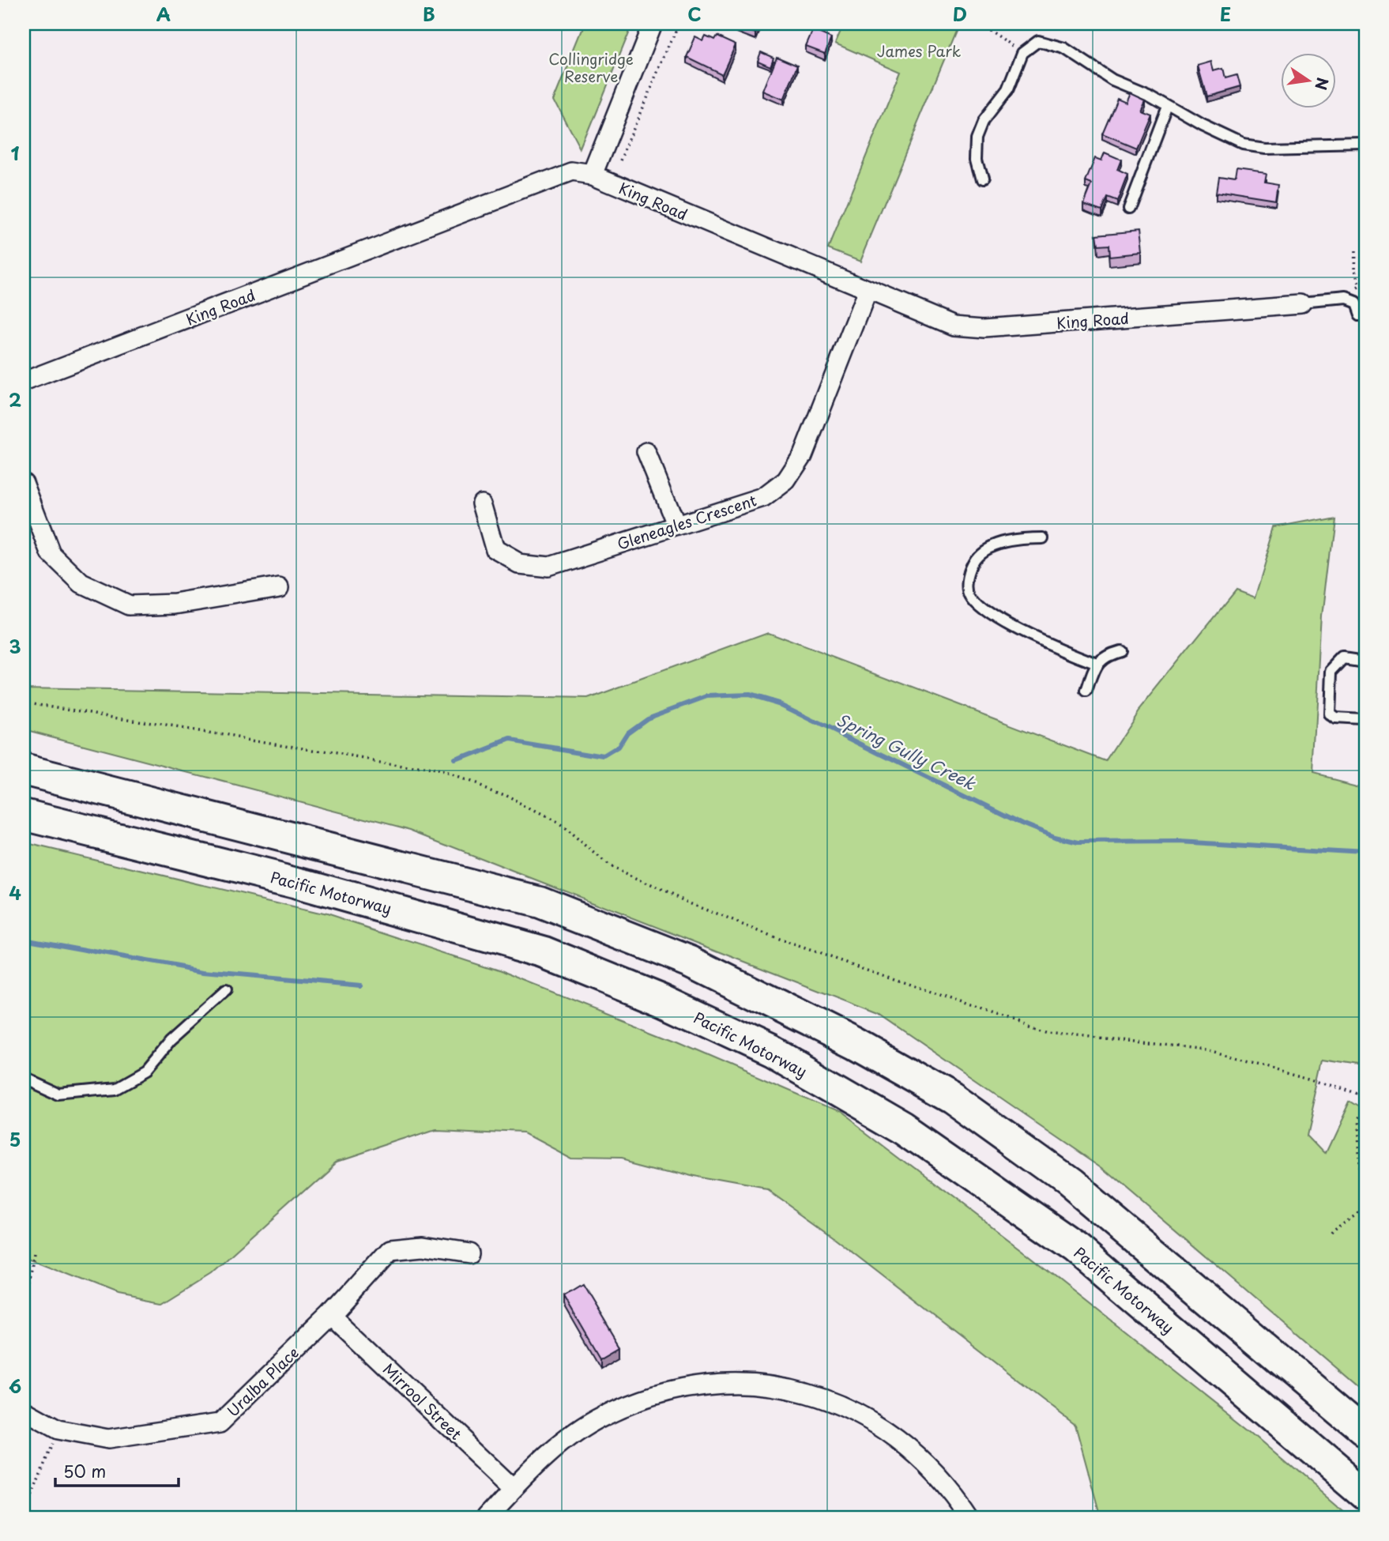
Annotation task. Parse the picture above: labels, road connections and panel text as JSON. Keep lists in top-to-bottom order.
{
  "streets": {
    "highway": ["Pacific Motorway"],
    "street": [
      "King Road",
      "Gleneagles Crescent",
      "Uralba Place",
      "Mirrool Street"
    ]
  },
  "crossings": [
    ["King Road", "Gleneagles Crescent"],
    ["Uralba Place", "Mirrool Street"]
  ],
  "water": ["Spring Gully Creek"],
  "parks": ["James Park", "Collingridge Reserve"],
  "scale_bar": "50 m",
  "north": "right",
  "grid": {
    "columns": [
      "A",
      "B",
      "C",
      "D",
      "E"
    ],
    "rows": [
      "1",
      "2",
      "3",
      "4",
      "5",
      "6"
    ]
  }
}
